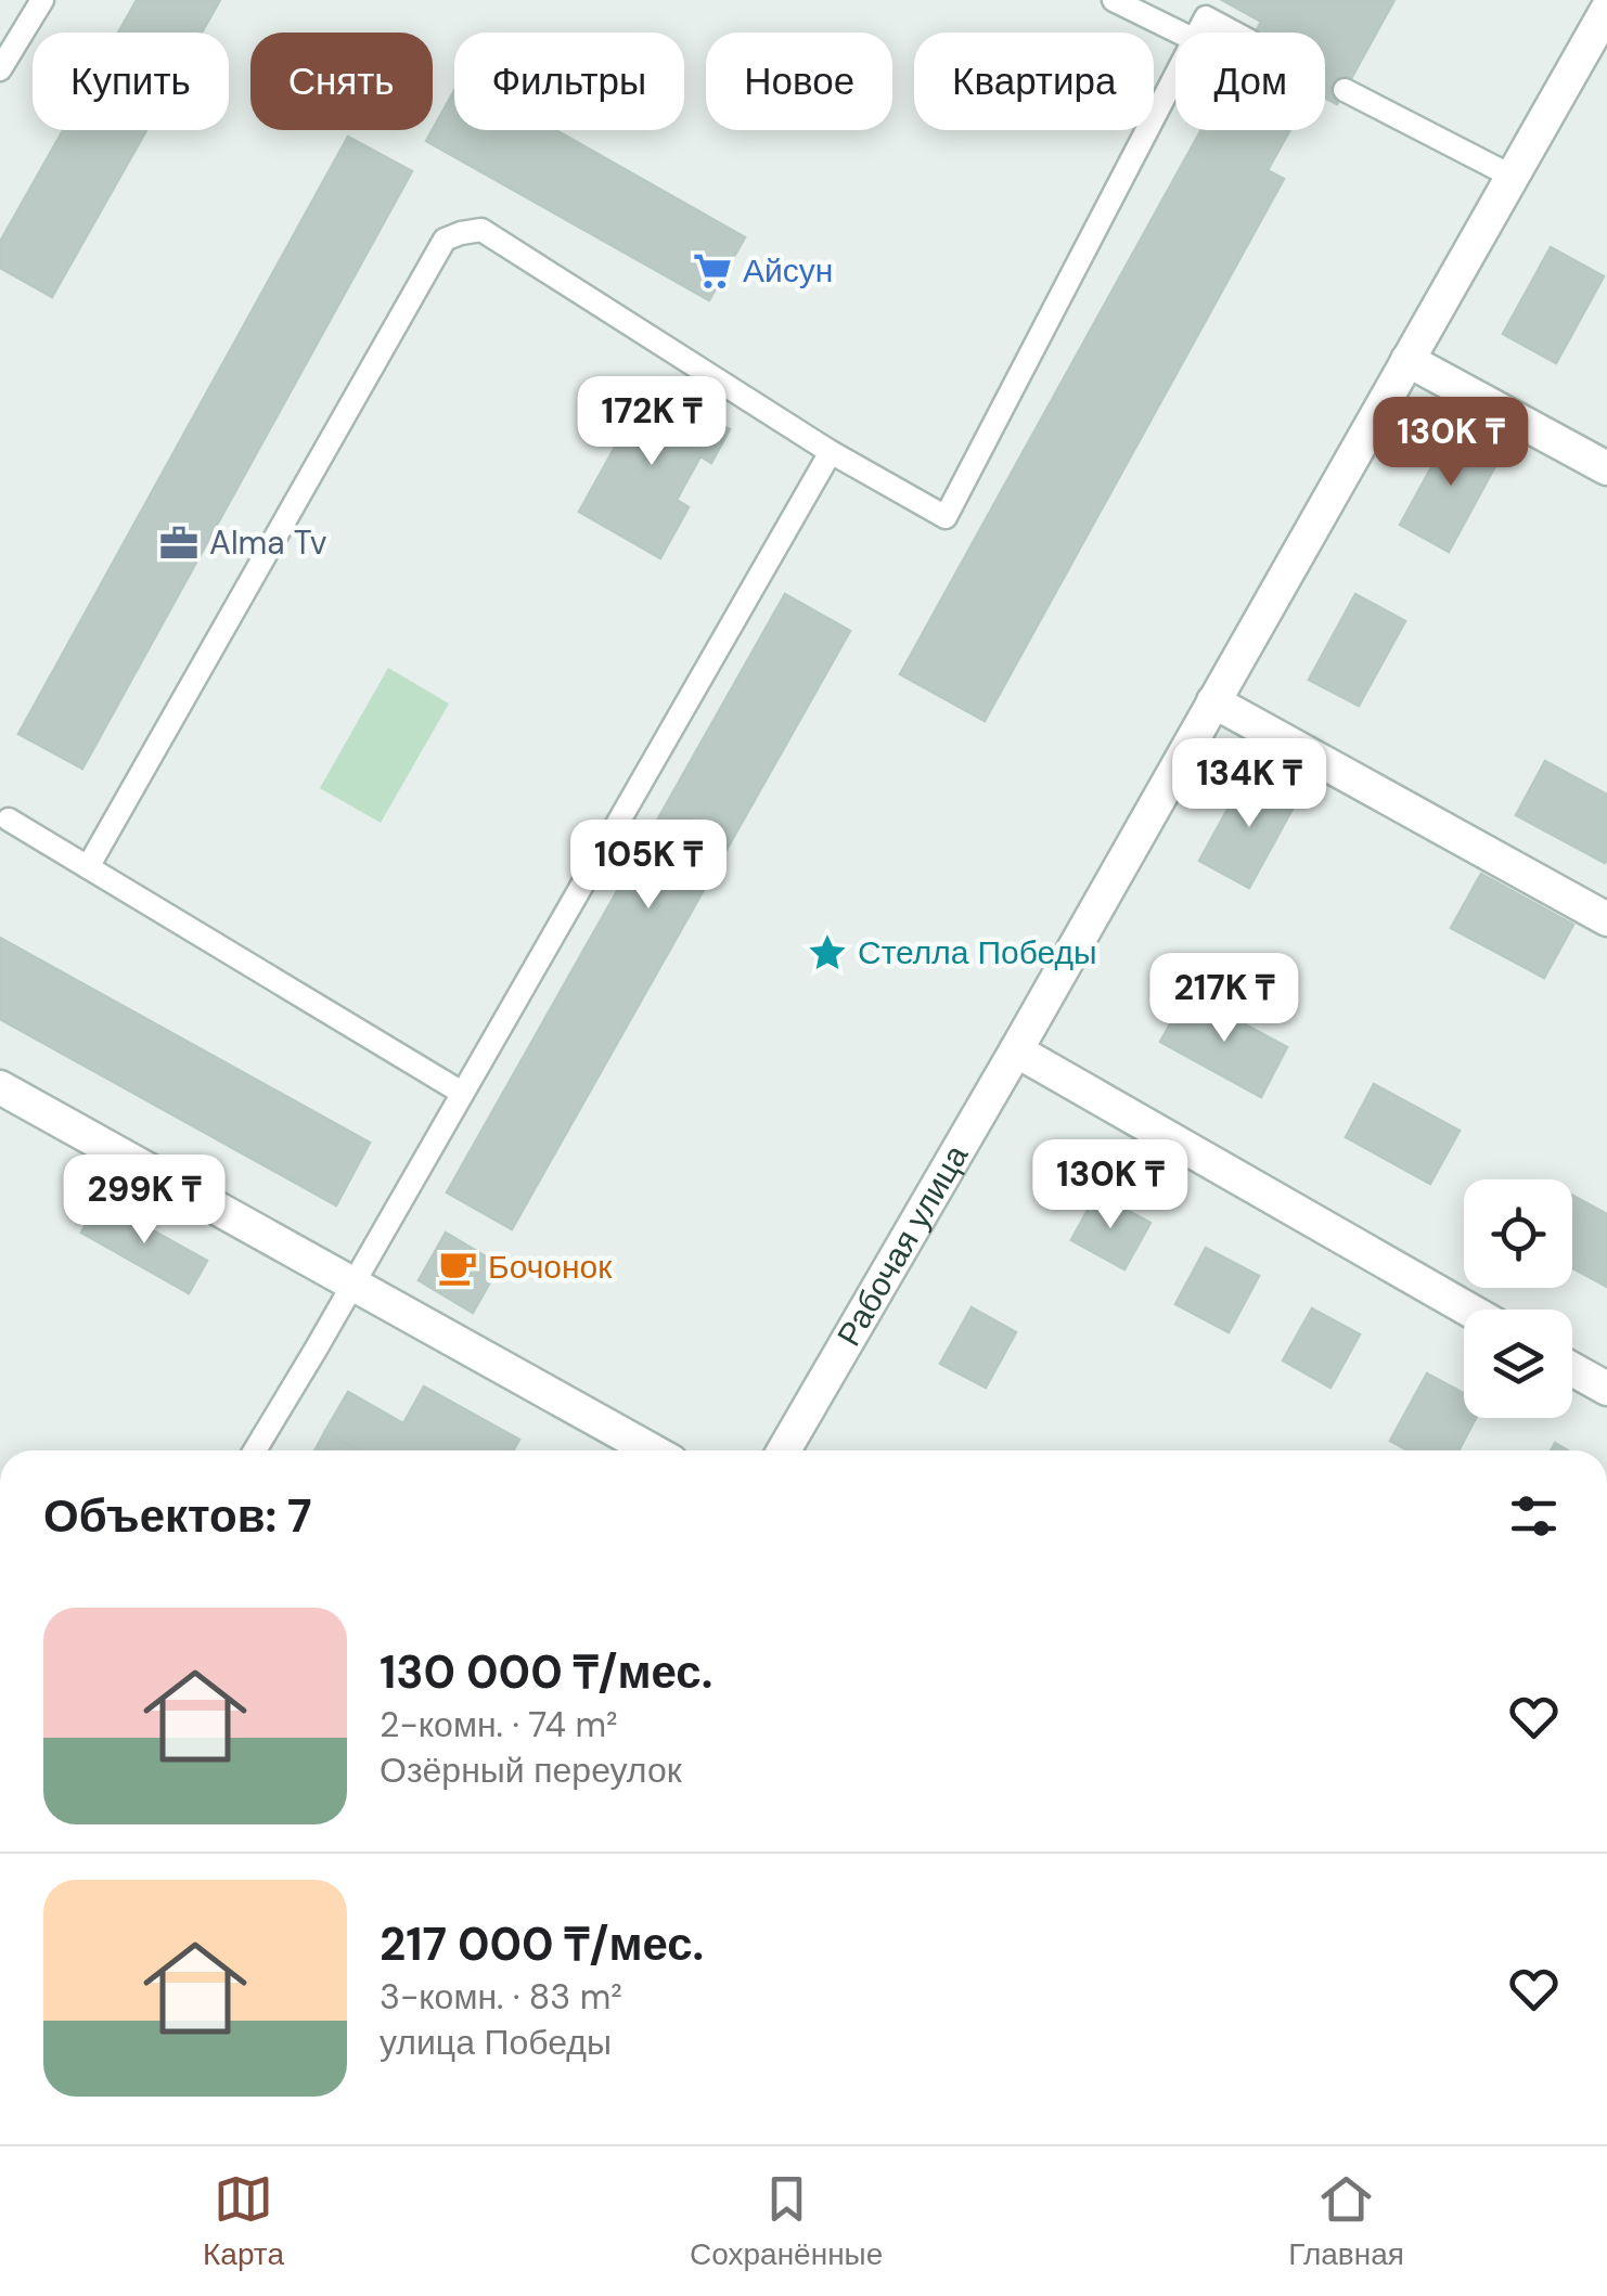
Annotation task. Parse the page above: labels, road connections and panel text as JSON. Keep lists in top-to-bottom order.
{
  "streets": {
    "street": ["Рабочая улица"]
  },
  "places": {
    "supermarket": ["Айсун"],
    "office": ["Alma Tv"],
    "place": ["Стелла Победы"],
    "cafe": ["Бочонок"]
  },
  "page": {
    "chip": [
      "Купить",
      "Снять",
      "Фильтры",
      "Новое",
      "Квартира",
      "Дом"
    ],
    "price": [
      "172K ₸",
      "130K ₸",
      "134K ₸",
      "105K ₸",
      "217K ₸",
      "130K ₸",
      "299K ₸"
    ],
    "heading": "Объектов: 7",
    "list": [
      {
        "name": "130 000 ₸/мес.",
        "note": "2-комн. · 74 m² · Озёрный переулок"
      },
      {
        "name": "217 000 ₸/мес.",
        "note": "3-комн. · 83 m² · улица Победы"
      }
    ],
    "tabs": ["Карта", "Сохранённые", "Главная"]
  }
}
